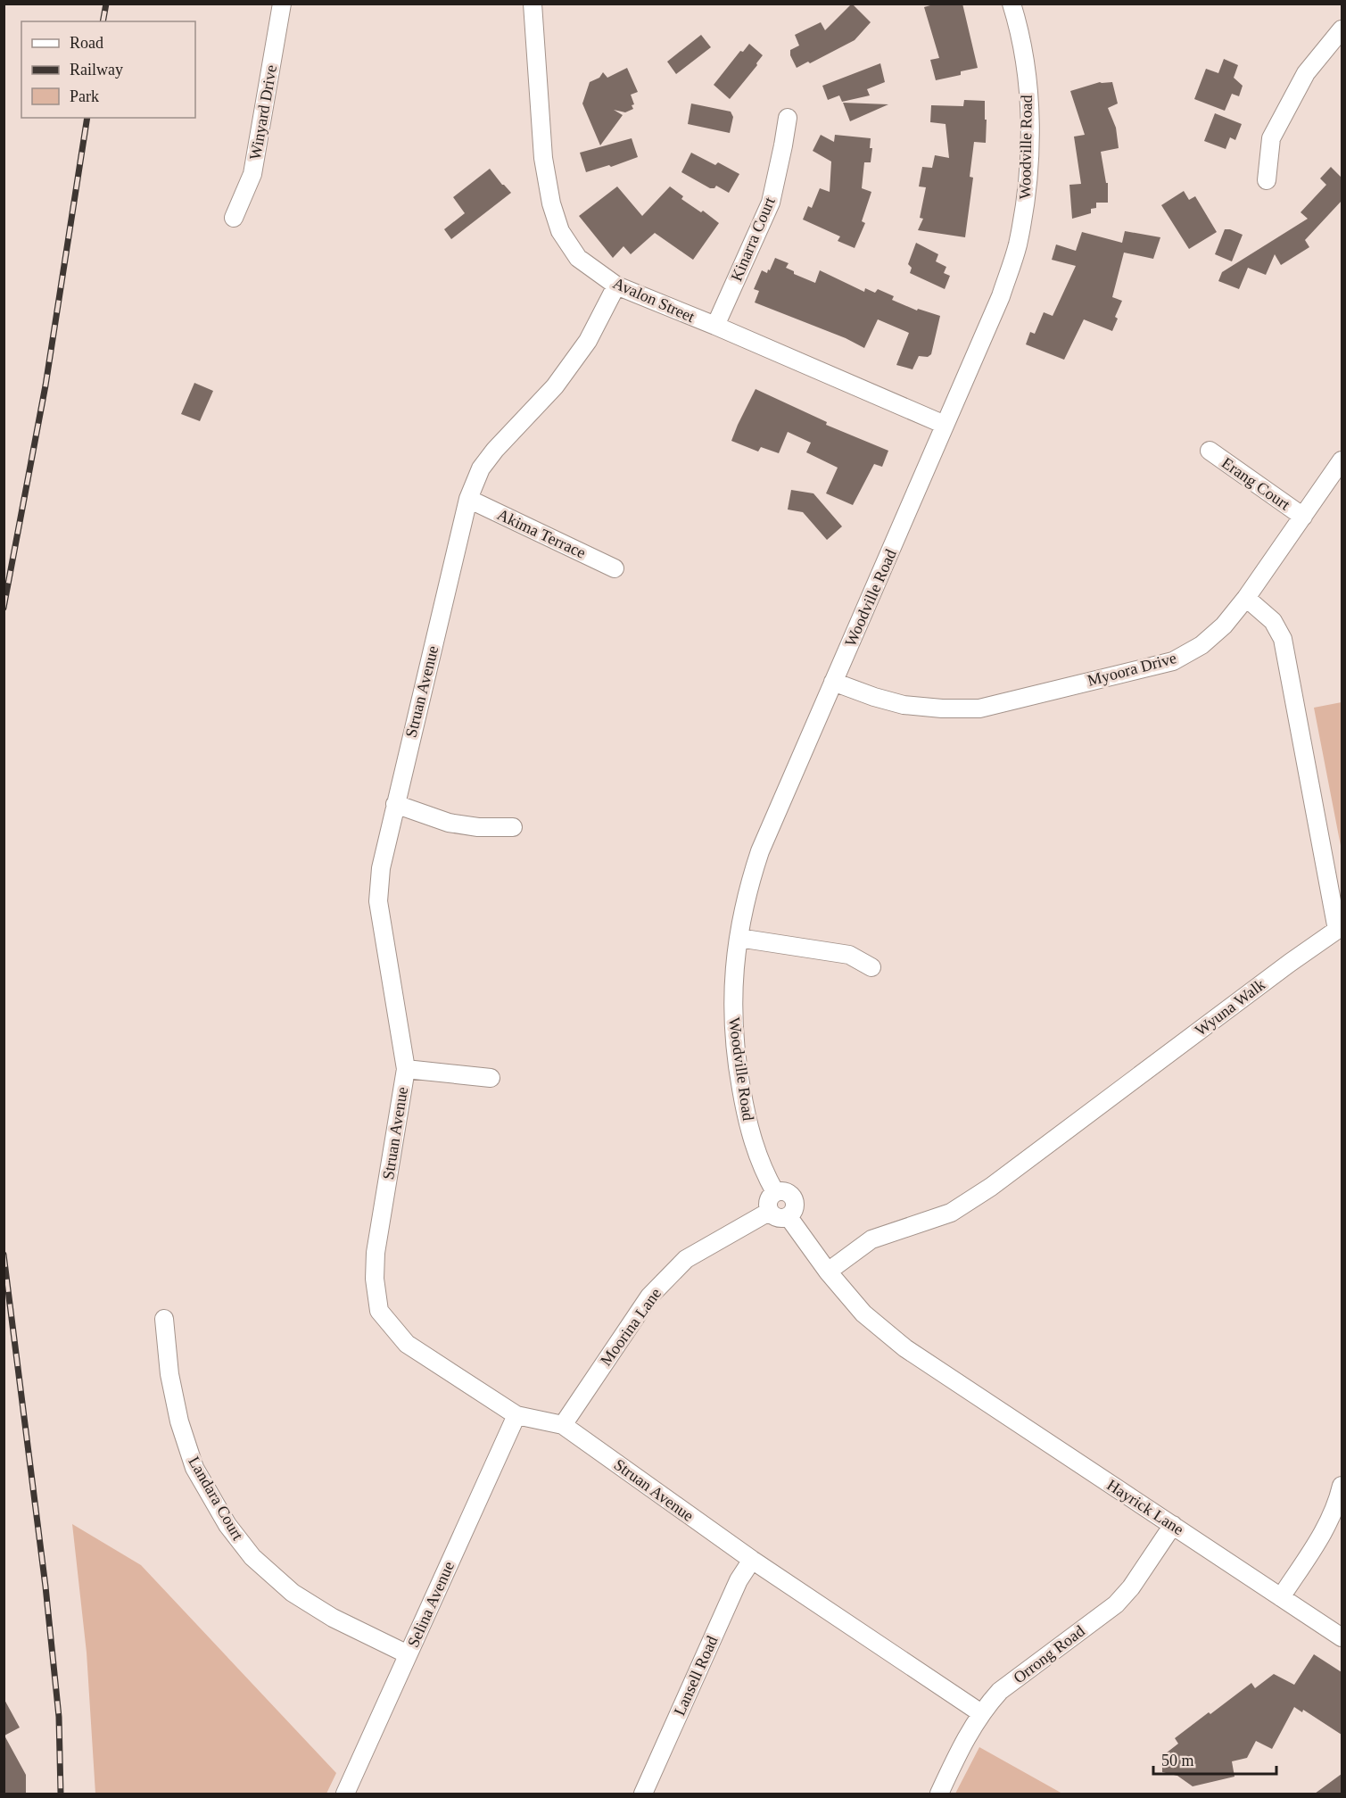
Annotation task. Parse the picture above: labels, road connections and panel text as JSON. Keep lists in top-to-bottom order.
{
  "streets": {
    "street": [
      "Winyard Drive",
      "Woodville Road",
      "Kinarra Court",
      "Avalon Street",
      "Erang Court",
      "Akima Terrace",
      "Myoora Drive",
      "Struan Avenue",
      "Wyuna Walk",
      "Moorina Lane",
      "Landara Court",
      "Hayrick Lane",
      "Selina Avenue",
      "Orrong Road",
      "Lansell Road"
    ]
  },
  "crossings": [
    ["Woodville Road", "Avalon Street"],
    ["Woodville Road", "Myoora Drive"],
    ["Woodville Road", "Moorina Lane"],
    ["Kinarra Court", "Avalon Street"],
    ["Avalon Street", "Struan Avenue"],
    ["Erang Court", "Myoora Drive"],
    ["Akima Terrace", "Struan Avenue"],
    ["Myoora Drive", "Wyuna Walk"],
    ["Struan Avenue", "Moorina Lane"],
    ["Struan Avenue", "Selina Avenue"],
    ["Struan Avenue", "Orrong Road"],
    ["Struan Avenue", "Lansell Road"],
    ["Wyuna Walk", "Hayrick Lane"],
    ["Landara Court", "Selina Avenue"],
    ["Hayrick Lane", "Orrong Road"]
  ],
  "legend": ["Road", "Railway", "Park"],
  "scale_bar": "50 m"
}
